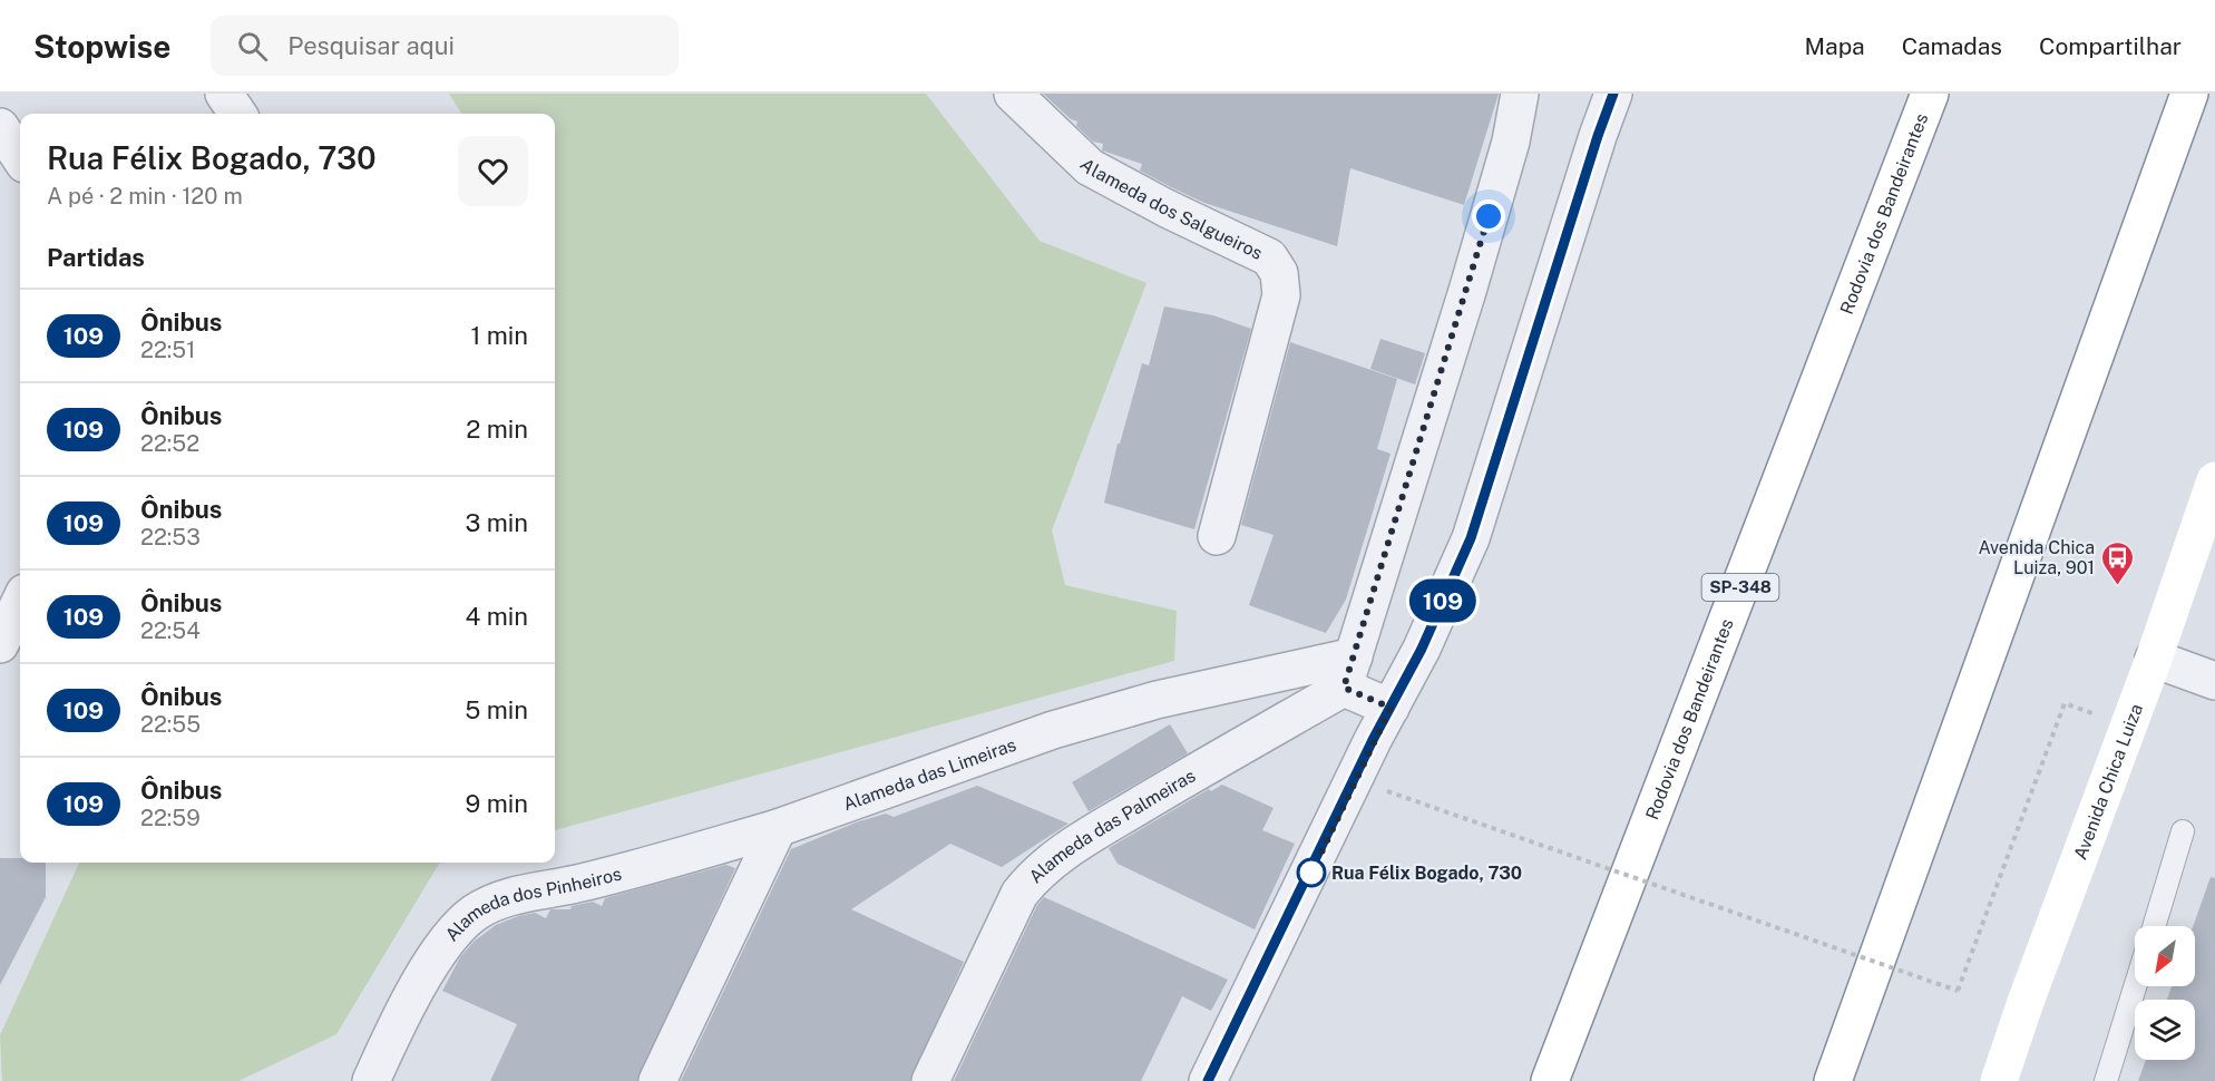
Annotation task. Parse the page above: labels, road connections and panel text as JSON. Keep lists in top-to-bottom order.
{
  "streets": {
    "main road": ["Rodovia dos Bandeirantes", "SP-348", "Avenida Chica Luiza"],
    "street": [
      "Alameda dos Salgueiros",
      "Alameda das Limeiras",
      "Alameda das Palmeiras",
      "Alameda dos Pinheiros"
    ]
  },
  "crossings": [
    ["Alameda das Limeiras", "Alameda das Palmeiras"],
    ["Alameda das Limeiras", "Alameda dos Pinheiros"]
  ],
  "places": {
    "bus stop": ["Avenida Chica Luiza, 901"],
    "other": ["Rua Félix Bogado, 730"]
  },
  "lines": ["bus line 109"],
  "north": "bottom left",
  "page": {
    "header": "Stopwise",
    "search": "Pesquisar aqui",
    "nav": ["Mapa", "Camadas", "Compartilhar"],
    "on_map": "109",
    "heading": [
      ["Rua Félix Bogado, 730", "A pé · 2 min · 120 m"],
      "Partidas"
    ],
    "list": [
      {
        "mark": "109",
        "name": "Ônibus",
        "note": "22:51",
        "value": "1 min"
      },
      {
        "mark": "109",
        "name": "Ônibus",
        "note": "22:52",
        "value": "2 min"
      },
      {
        "mark": "109",
        "name": "Ônibus",
        "note": "22:53",
        "value": "3 min"
      },
      {
        "mark": "109",
        "name": "Ônibus",
        "note": "22:54",
        "value": "4 min"
      },
      {
        "mark": "109",
        "name": "Ônibus",
        "note": "22:55",
        "value": "5 min"
      },
      {
        "mark": "109",
        "name": "Ônibus",
        "note": "22:59",
        "value": "9 min"
      }
    ]
  }
}
